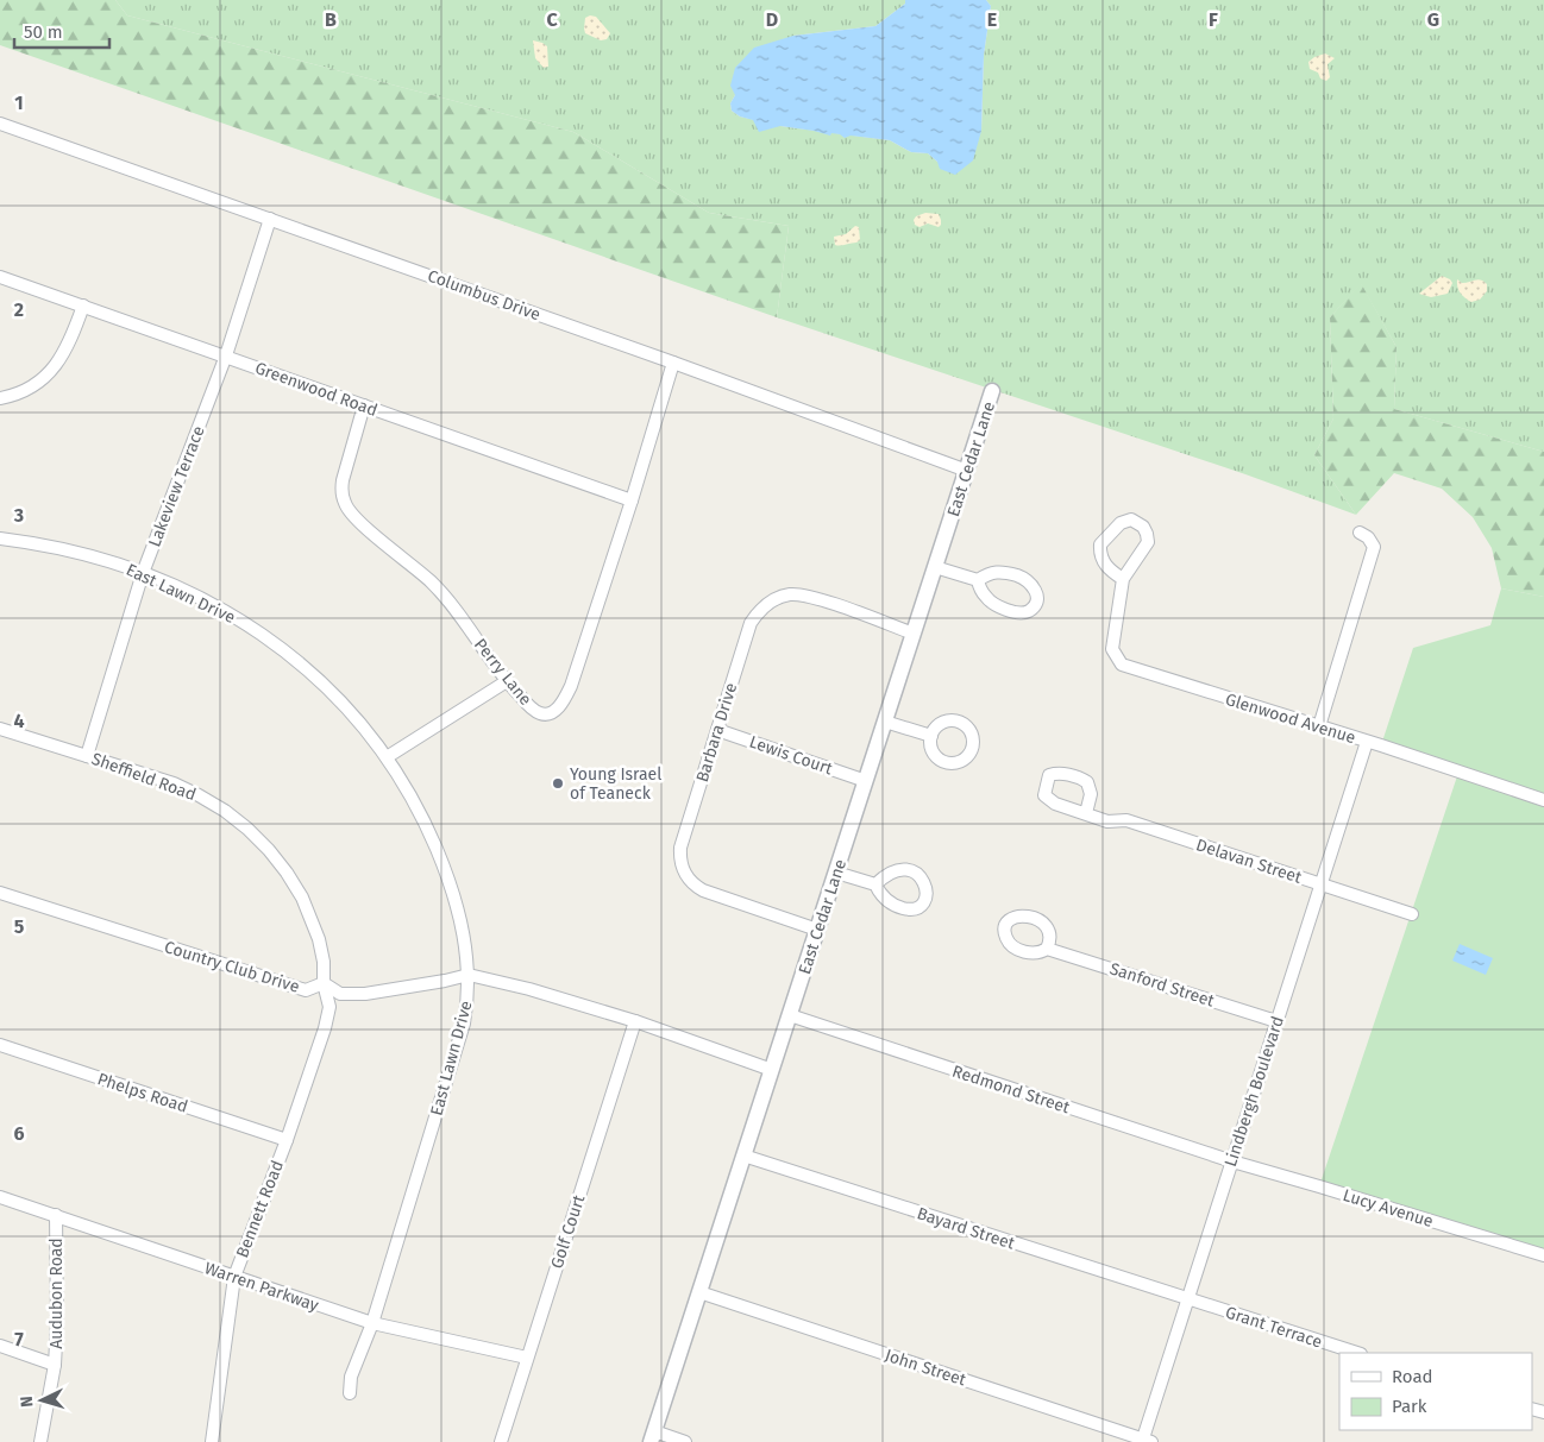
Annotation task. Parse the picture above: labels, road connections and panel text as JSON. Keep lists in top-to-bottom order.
{
  "streets": {
    "street": [
      "Columbus Drive",
      "Greenwood Road",
      "East Cedar Lane",
      "Lakeview Terrace",
      "East Lawn Drive",
      "Perry Lane",
      "Glenwood Avenue",
      "Barbara Drive",
      "Lewis Court",
      "Sheffield Road",
      "Delavan Street",
      "Country Club Drive",
      "Sanford Street",
      "Redmond Street",
      "Lindbergh Boulevard",
      "Phelps Road",
      "Lucy Avenue",
      "Bennett Road",
      "Bayard Street",
      "Golf Court",
      "Warren Parkway",
      "Audubon Road",
      "Grant Terrace",
      "John Street"
    ]
  },
  "crossings": [
    ["Columbus Drive", "East Cedar Lane"],
    ["Columbus Drive", "Lakeview Terrace"],
    ["Columbus Drive", "Perry Lane"],
    ["Greenwood Road", "Lakeview Terrace"],
    ["Greenwood Road", "Perry Lane"],
    ["East Cedar Lane", "Barbara Drive"],
    ["East Cedar Lane", "Lewis Court"],
    ["East Cedar Lane", "Country Club Drive"],
    ["East Cedar Lane", "Redmond Street"],
    ["East Cedar Lane", "Bayard Street"],
    ["East Cedar Lane", "John Street"],
    ["Lakeview Terrace", "East Lawn Drive"],
    ["Lakeview Terrace", "Sheffield Road"],
    ["East Lawn Drive", "Country Club Drive"],
    ["East Lawn Drive", "Warren Parkway"],
    ["Glenwood Avenue", "Lindbergh Boulevard"],
    ["Barbara Drive", "Lewis Court"],
    ["Sheffield Road", "Country Club Drive"],
    ["Sheffield Road", "Bennett Road"],
    ["Delavan Street", "Lindbergh Boulevard"],
    ["Country Club Drive", "Bennett Road"],
    ["Country Club Drive", "Golf Court"],
    ["Sanford Street", "Lindbergh Boulevard"],
    ["Redmond Street", "Lindbergh Boulevard"],
    ["Redmond Street", "Lucy Avenue"],
    ["Lindbergh Boulevard", "Lucy Avenue"],
    ["Lindbergh Boulevard", "Bayard Street"],
    ["Lindbergh Boulevard", "Grant Terrace"],
    ["Lindbergh Boulevard", "John Street"],
    ["Phelps Road", "Bennett Road"],
    ["Bennett Road", "Warren Parkway"],
    ["Bayard Street", "Grant Terrace"],
    ["Golf Court", "Warren Parkway"],
    ["Warren Parkway", "Audubon Road"]
  ],
  "places": ["Young Israel of Teaneck"],
  "legend": ["Road", "Park"],
  "scale_bar": "50 m",
  "north": "left",
  "grid": {
    "columns": [
      "B",
      "C",
      "D",
      "E",
      "F",
      "G"
    ],
    "rows": [
      "1",
      "2",
      "3",
      "4",
      "5",
      "6",
      "7"
    ]
  }
}
